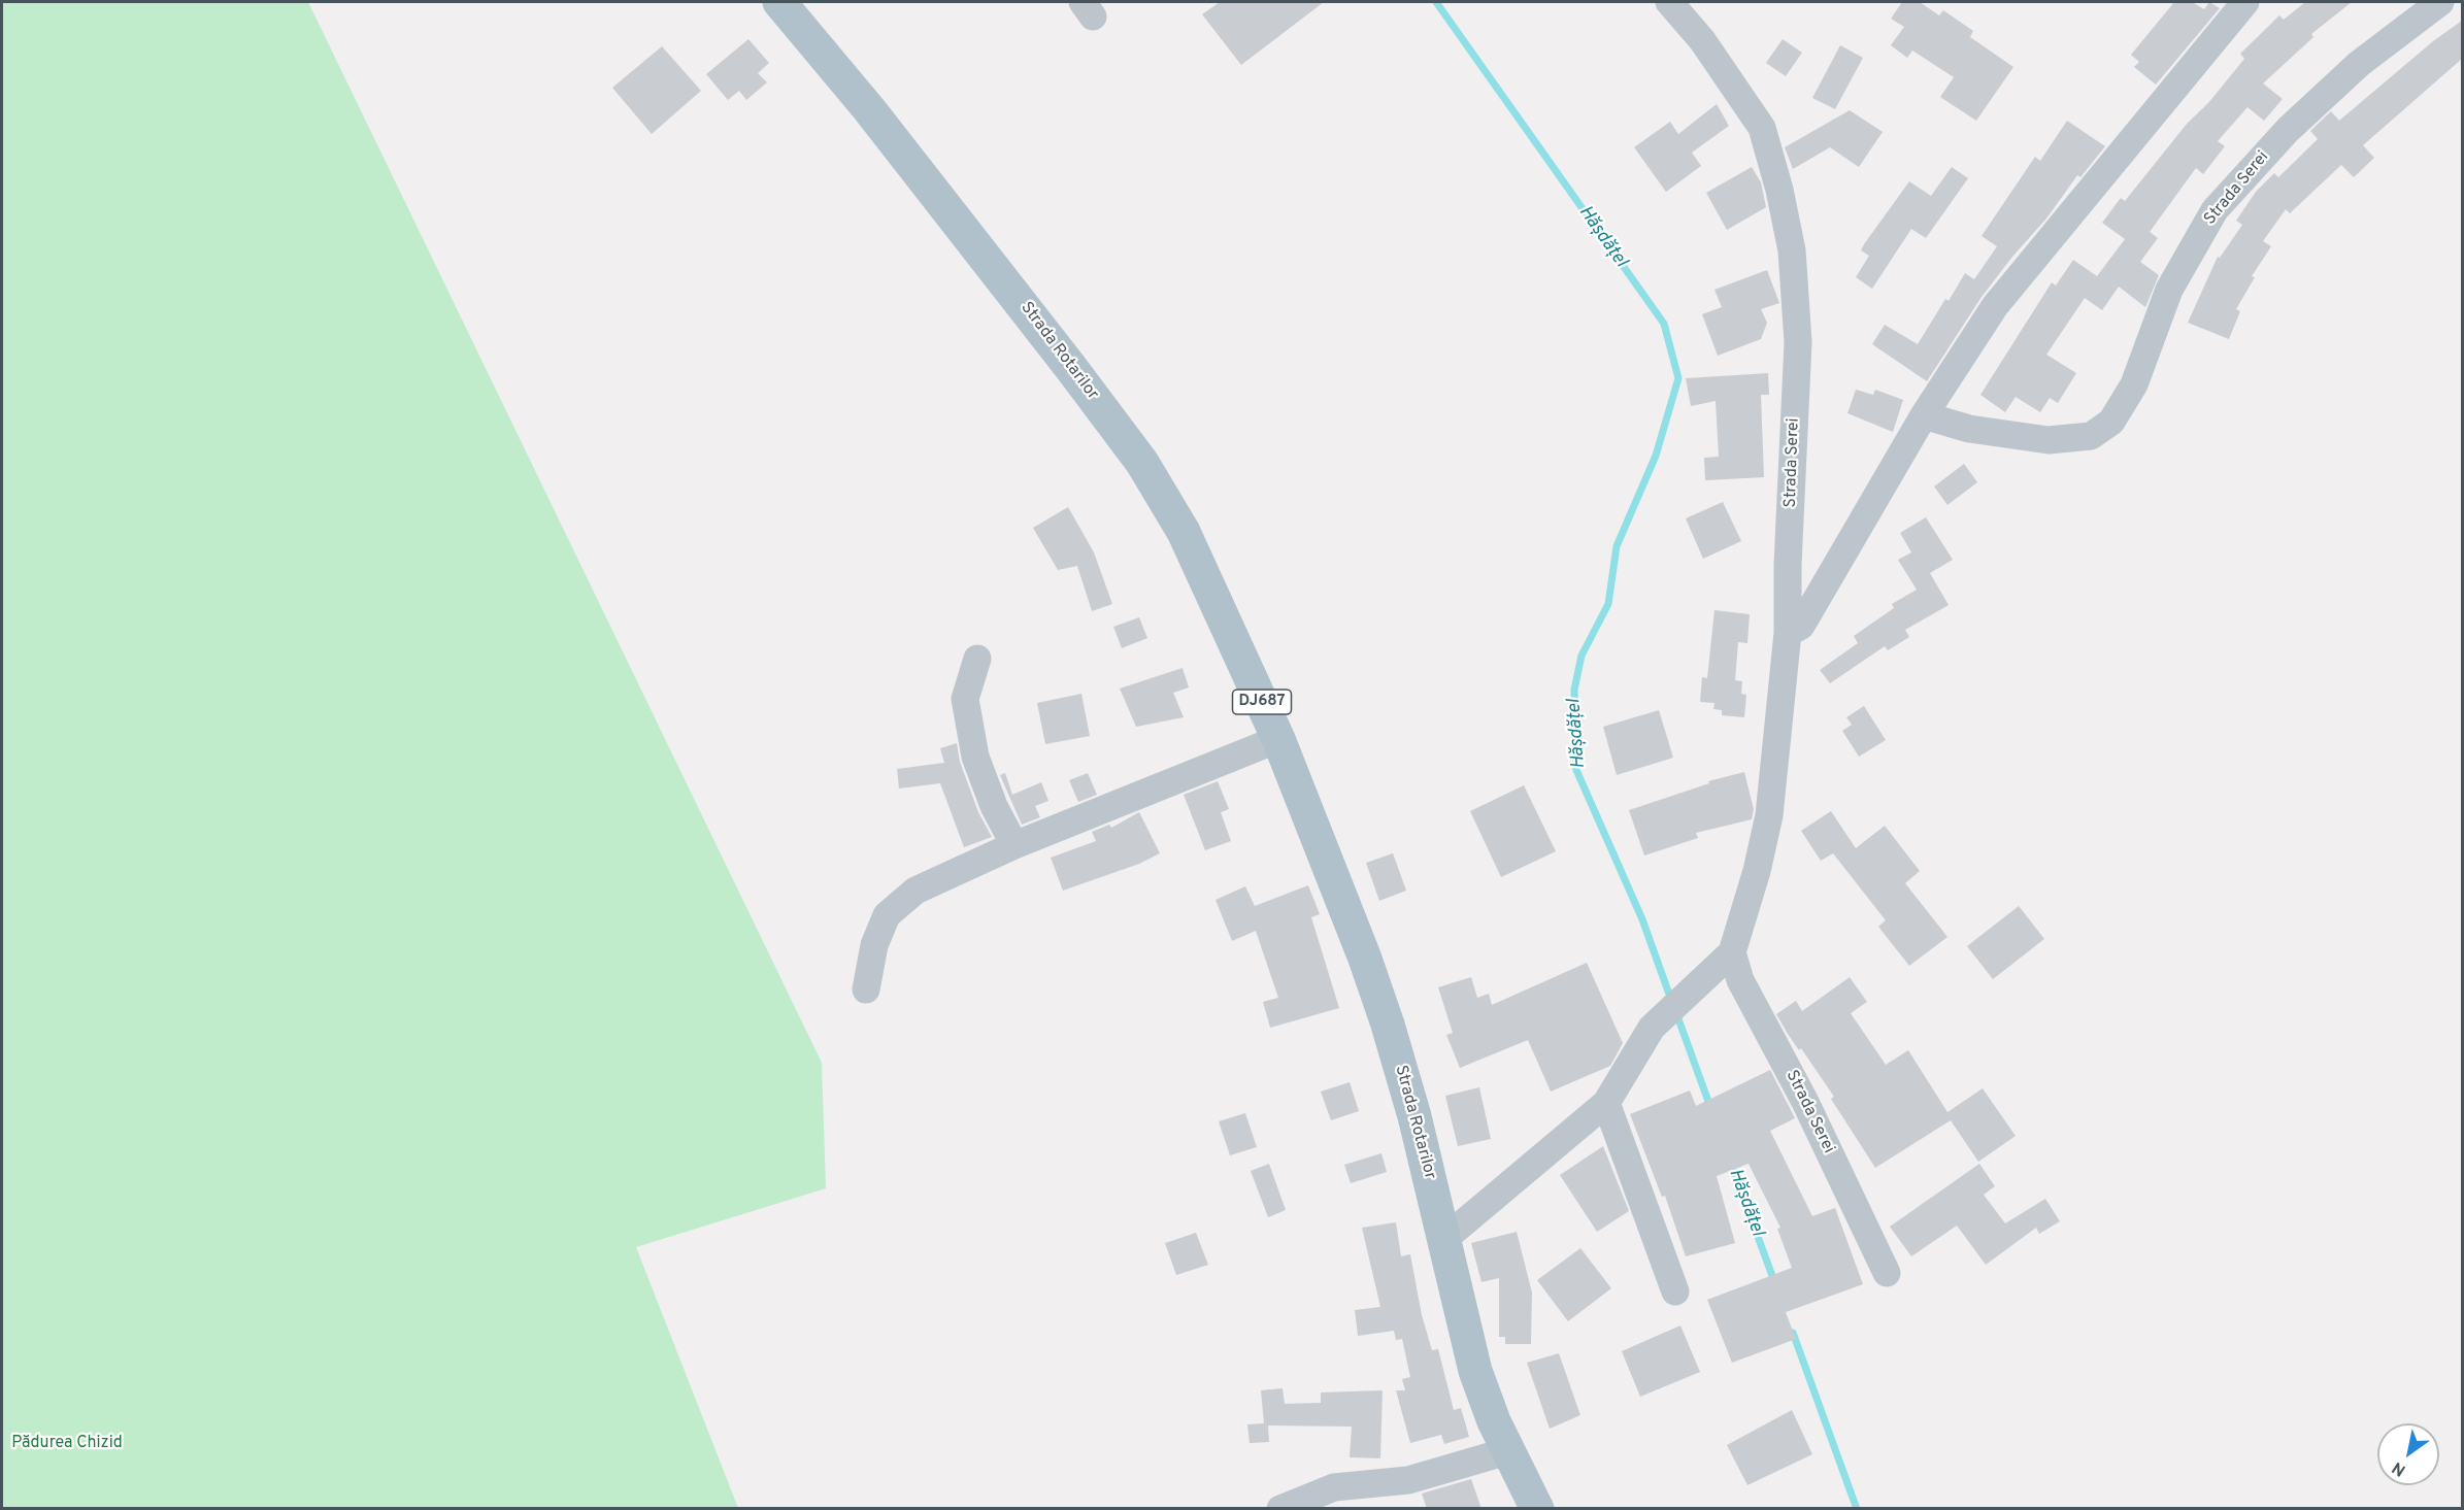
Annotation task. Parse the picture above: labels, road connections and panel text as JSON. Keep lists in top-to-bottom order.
{
  "streets": {
    "main road": ["Strada Rotarilor", "DJ687"],
    "street": ["Strada Serei"]
  },
  "water": ["Hășdățel"],
  "parks": ["Pădurea Chizid"],
  "north": "bottom left"
}
